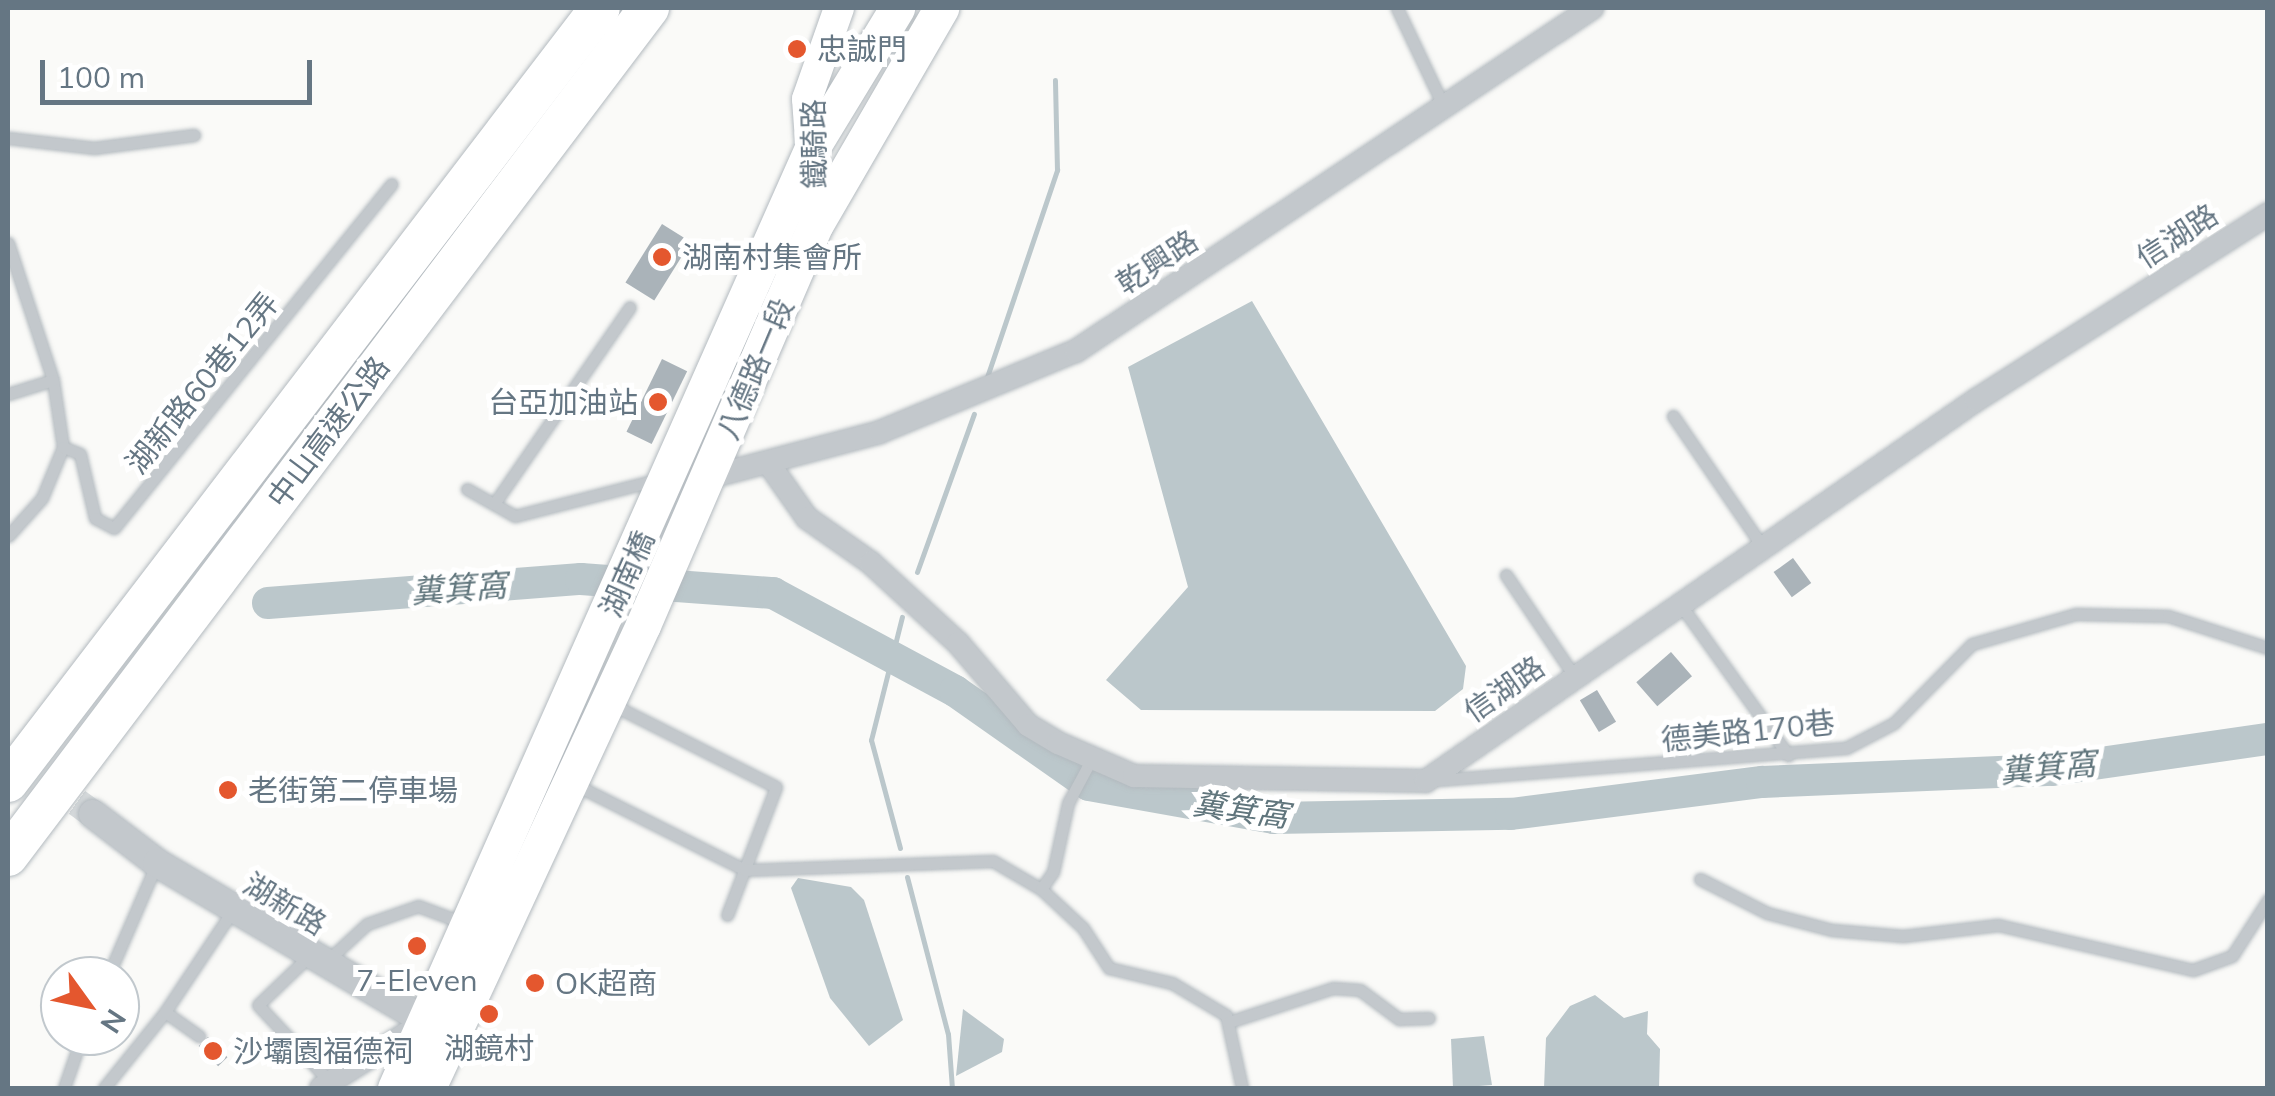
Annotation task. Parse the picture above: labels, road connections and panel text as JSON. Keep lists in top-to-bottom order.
{
  "streets": {
    "highway": ["中山高速公路"],
    "main road": ["鐵騎路", "八德路一段", "湖南橋"],
    "street": ["信湖路", "乾興路", "湖新路"],
    "lane": ["湖新路60巷12弄", "德美路170巷"]
  },
  "crossings": [
    ["鐵騎路", "八德路一段"],
    ["信湖路", "德美路170巷"],
    ["乾興路", "八德路一段"],
    ["八德路一段", "湖南橋"]
  ],
  "water": ["糞箕窩"],
  "places": [
    "忠誠門",
    "湖南村集會所",
    "台亞加油站",
    "老街第二停車場",
    "7-Eleven",
    "OK超商",
    "湖鏡村",
    "沙壩園福德祠"
  ],
  "scale_bar": "100 m",
  "north": "bottom right"
}
